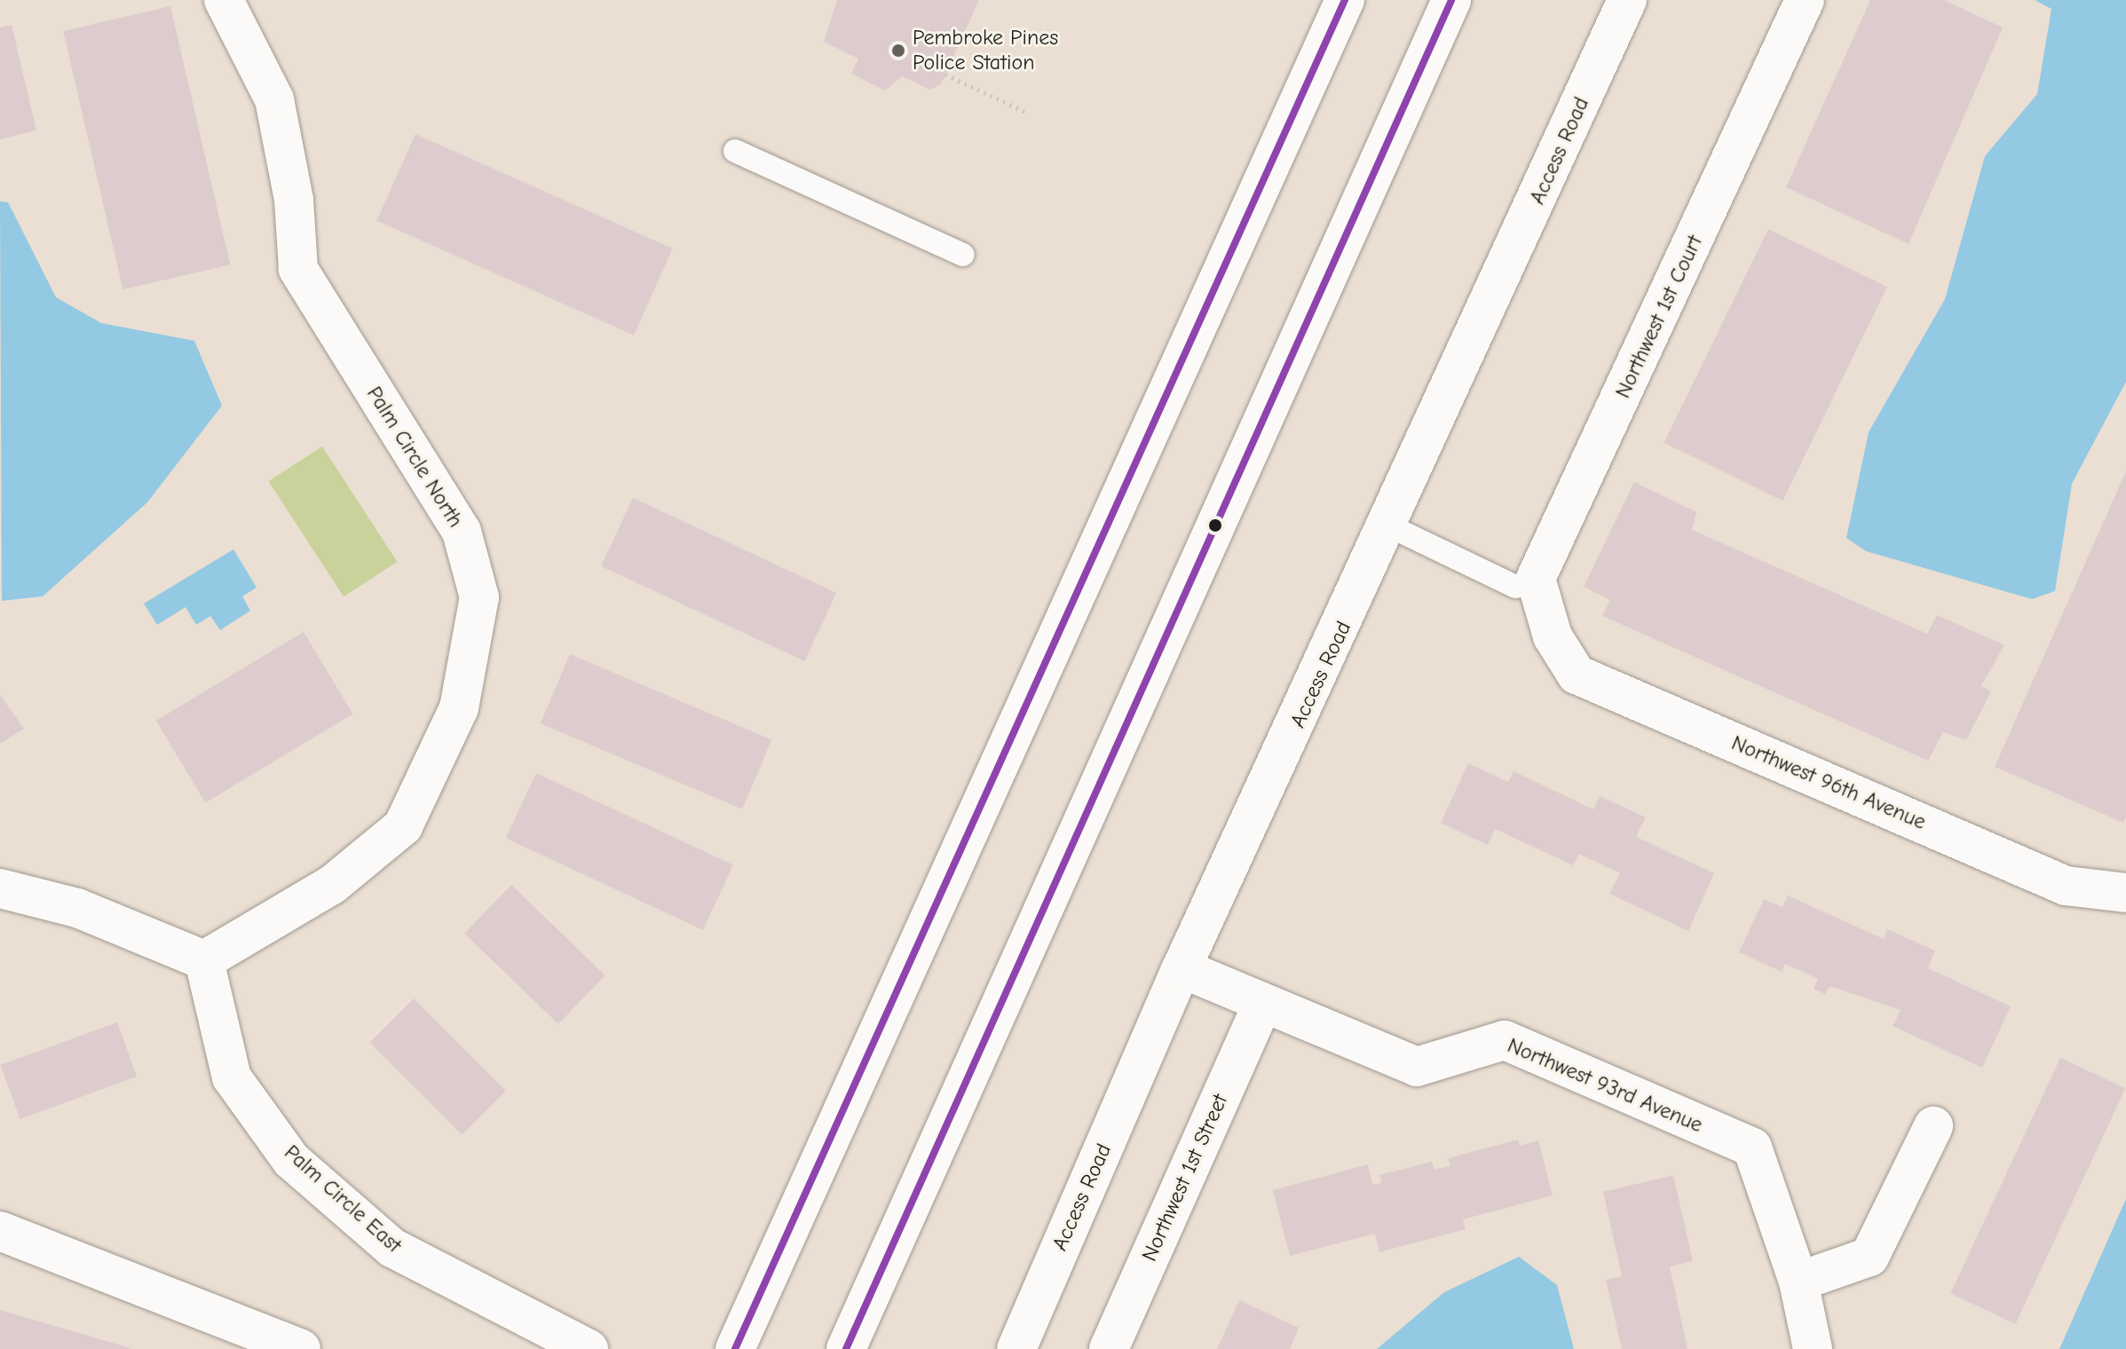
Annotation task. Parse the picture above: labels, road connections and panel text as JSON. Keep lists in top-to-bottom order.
{
  "streets": {
    "main road": [
      "Access Road",
      "Northwest 1st Court",
      "Palm Circle North",
      "Northwest 96th Avenue",
      "Northwest 93rd Avenue",
      "Northwest 1st Street",
      "Palm Circle East"
    ]
  },
  "crossings": [
    ["Access Road", "Northwest 93rd Avenue"],
    ["Northwest 1st Court", "Northwest 96th Avenue"],
    ["Palm Circle North", "Palm Circle East"],
    ["Northwest 93rd Avenue", "Northwest 1st Street"]
  ],
  "places": ["Pembroke Pines Police Station"]
}
